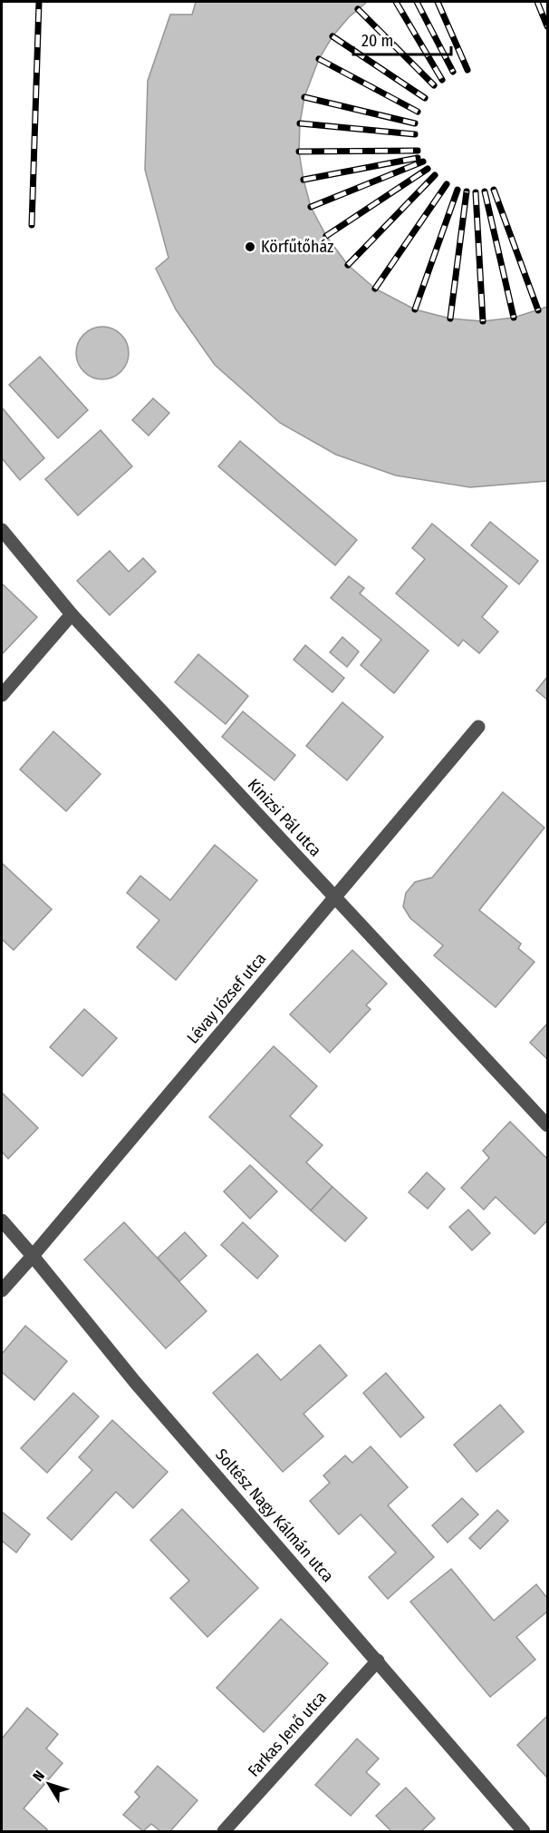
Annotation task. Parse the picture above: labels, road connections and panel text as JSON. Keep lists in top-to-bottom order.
{
  "streets": {
    "street": [
      "Kinizsi Pál utca",
      "Lévay József utca",
      "Soltész Nagy Kálmán utca",
      "Farkas Jenő utca"
    ]
  },
  "crossings": [
    ["Kinizsi Pál utca", "Lévay József utca"],
    ["Lévay József utca", "Soltész Nagy Kálmán utca"],
    ["Soltész Nagy Kálmán utca", "Farkas Jenő utca"]
  ],
  "places": ["Körfűtőház"],
  "scale_bar": "20 m",
  "north": "top left"
}
